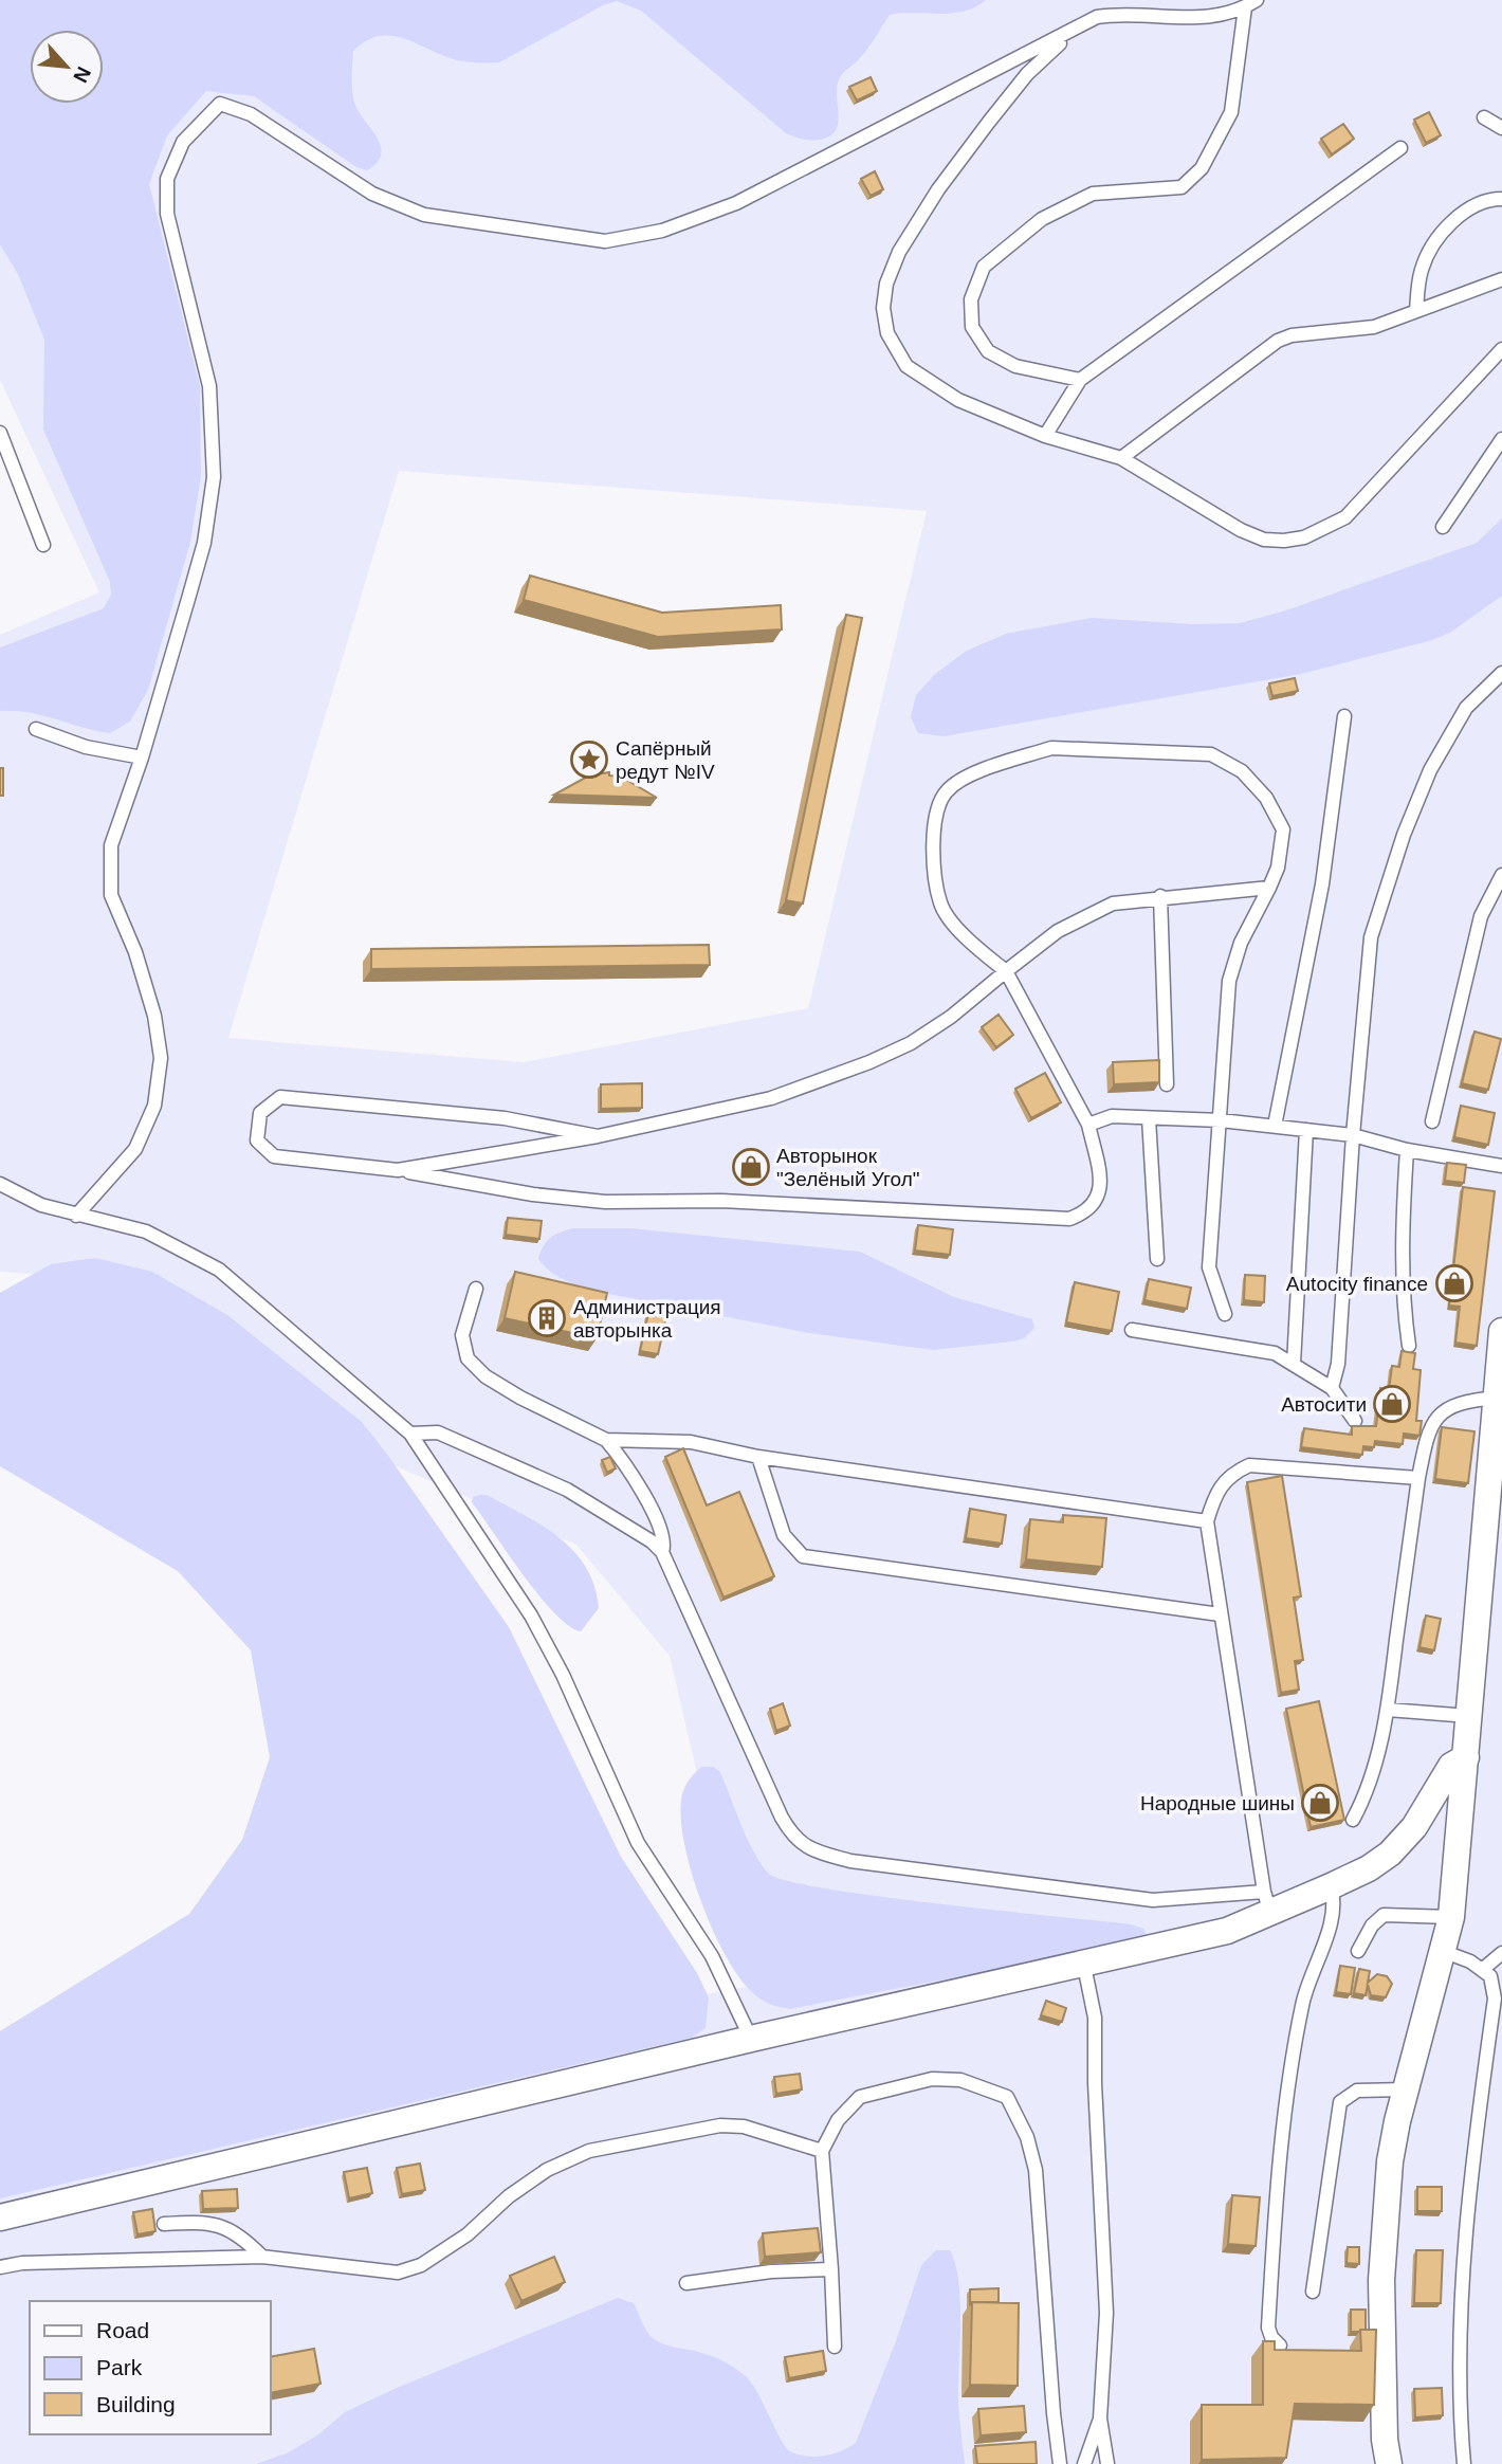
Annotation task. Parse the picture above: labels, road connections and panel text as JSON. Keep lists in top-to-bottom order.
{
  "places": {
    "place": ["Сапёрный редут №IV"],
    "shop": [
      "Авторынок \"Зелёный Угол\"",
      "Autocity finance",
      "Автосити",
      "Народные шины"
    ],
    "building": ["Администрация авторынка"]
  },
  "legend": ["Road", "Park", "Building"],
  "north": "bottom right"
}
